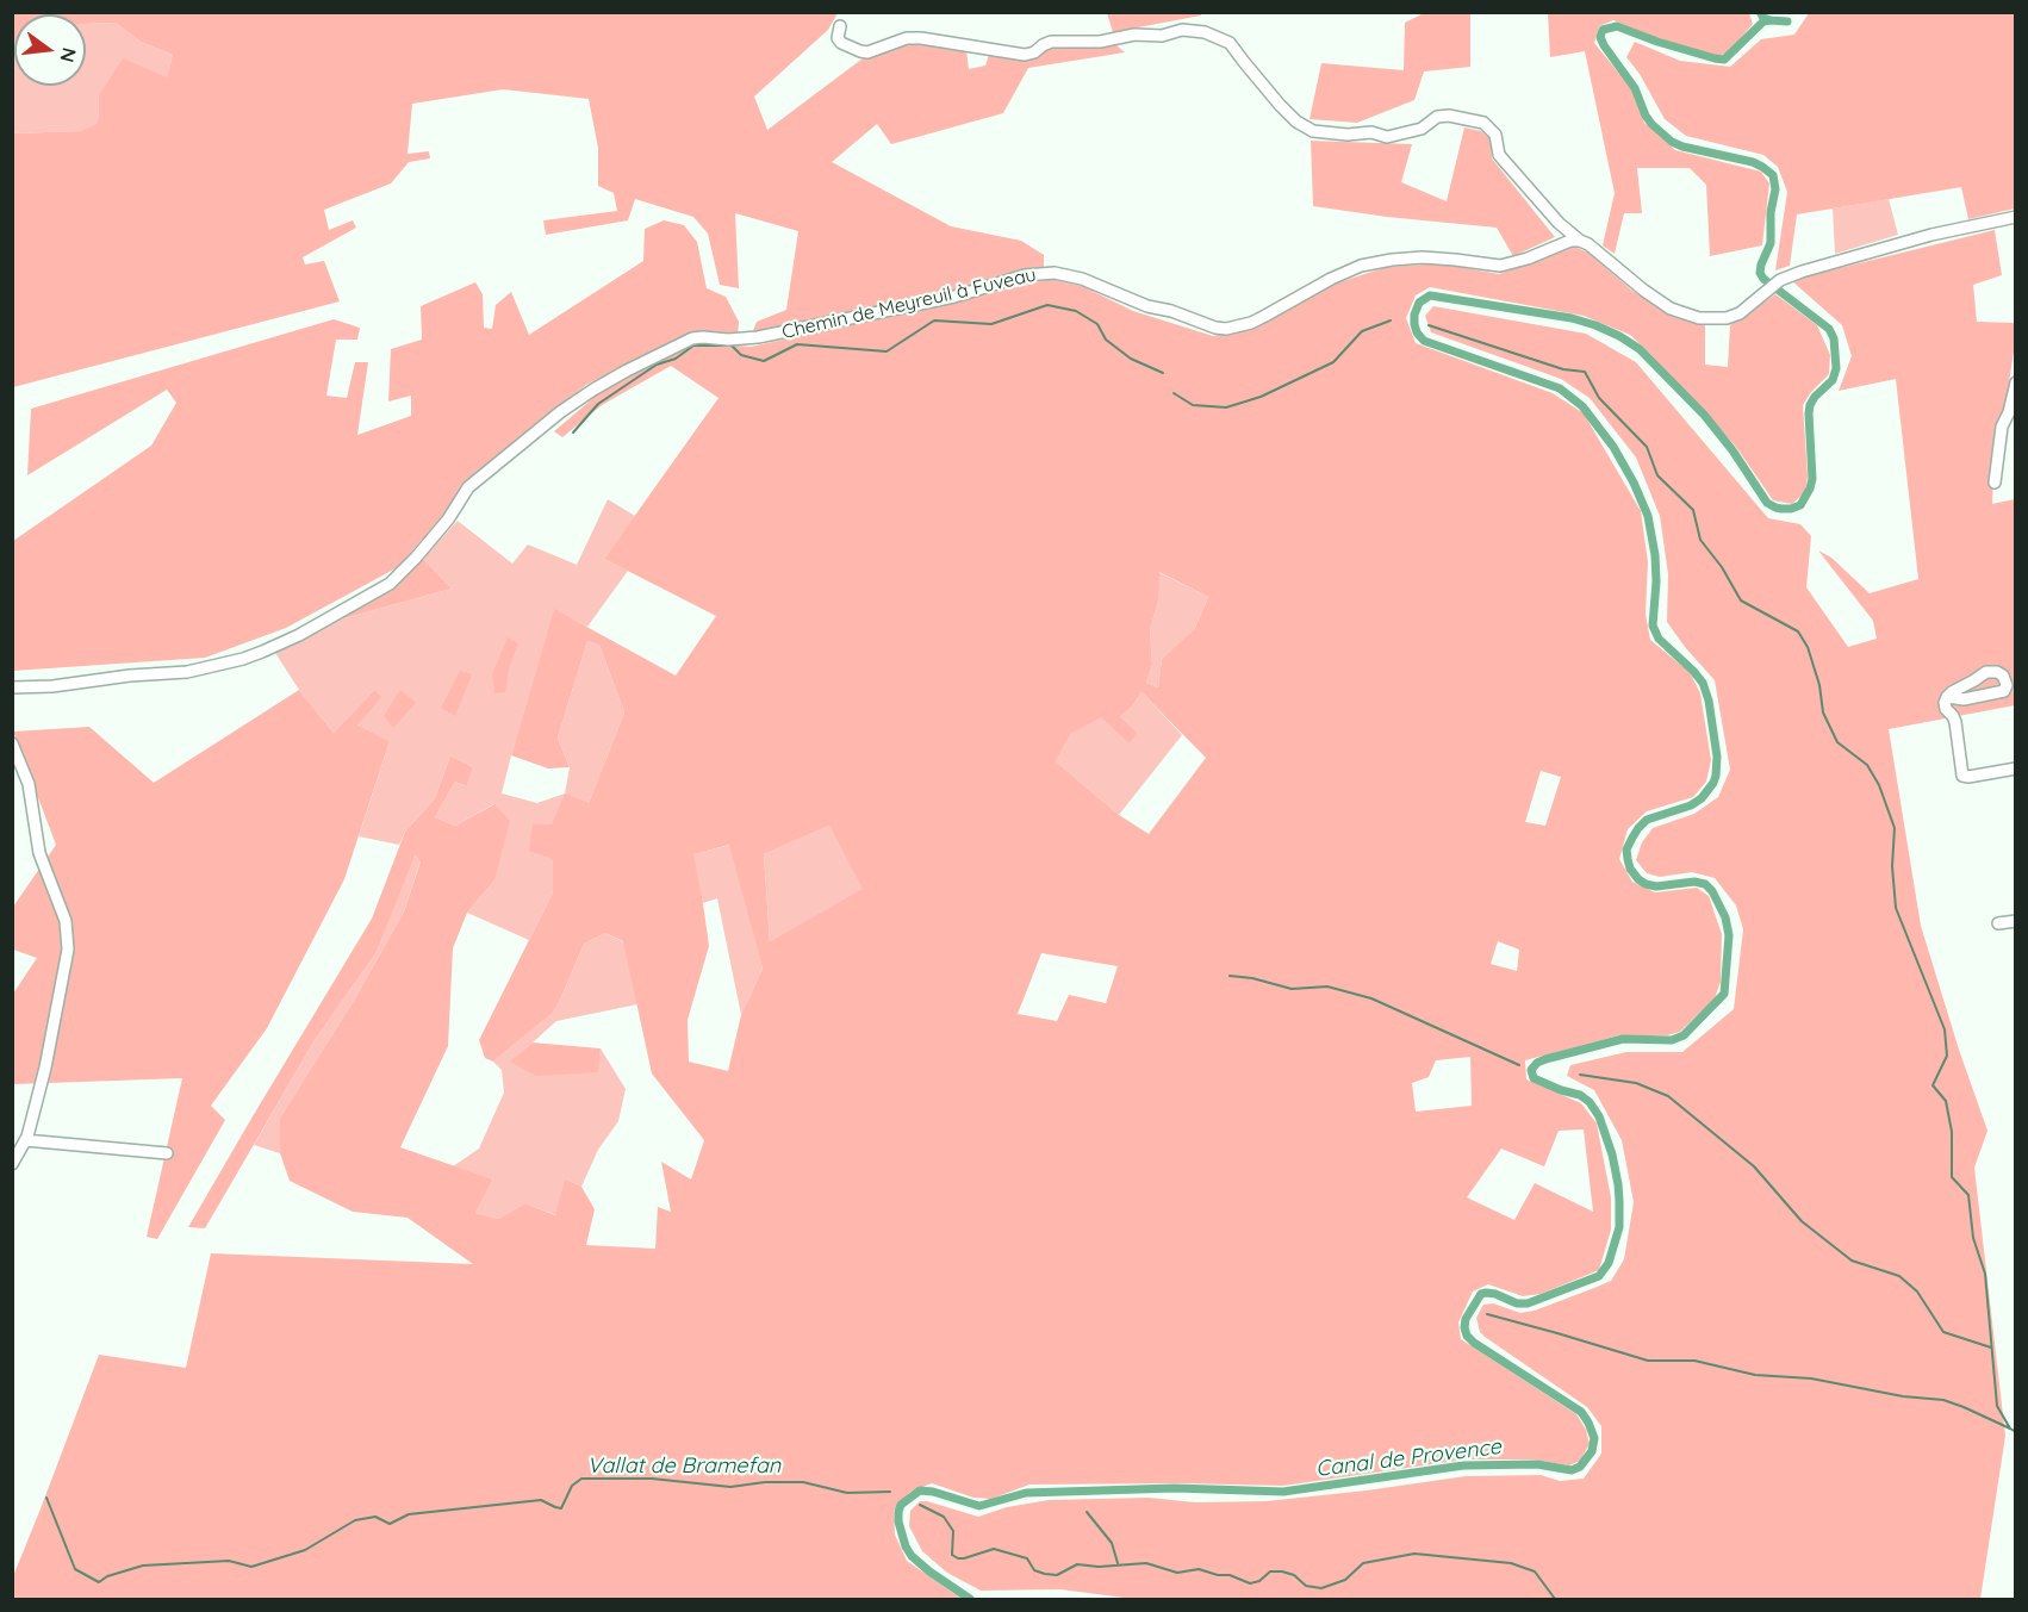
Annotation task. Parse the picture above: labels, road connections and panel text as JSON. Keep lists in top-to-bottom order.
{
  "streets": {
    "street": ["Chemin de Meyreuil à Fuveau"]
  },
  "water": ["Canal de Provence", "Vallat de Bramefan"],
  "north": "right"
}
